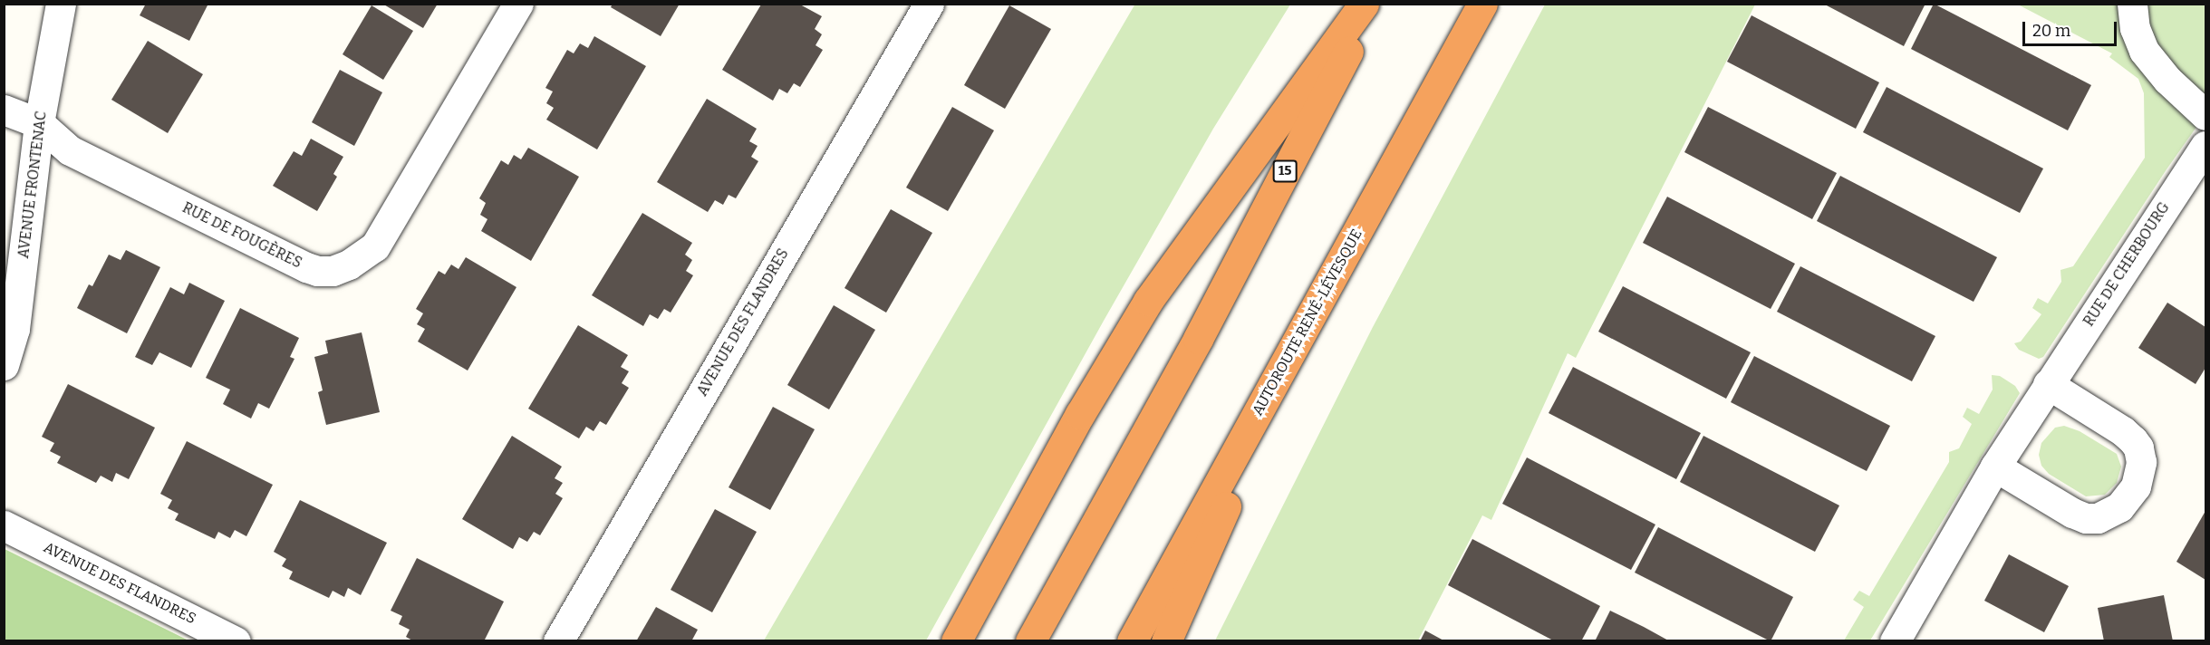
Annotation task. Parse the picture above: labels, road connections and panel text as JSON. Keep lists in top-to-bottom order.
{
  "streets": {
    "highway": ["15", "AUTOROUTE RENÉ-LÉVESQUE"],
    "street": [
      "AVENUE FRONTENAC",
      "RUE DE FOUGÈRES",
      "RUE DE CHERBOURG",
      "AVENUE DES FLANDRES"
    ]
  },
  "crossings": [
    ["AVENUE FRONTENAC", "RUE DE FOUGÈRES"]
  ],
  "scale_bar": "20 m"
}
